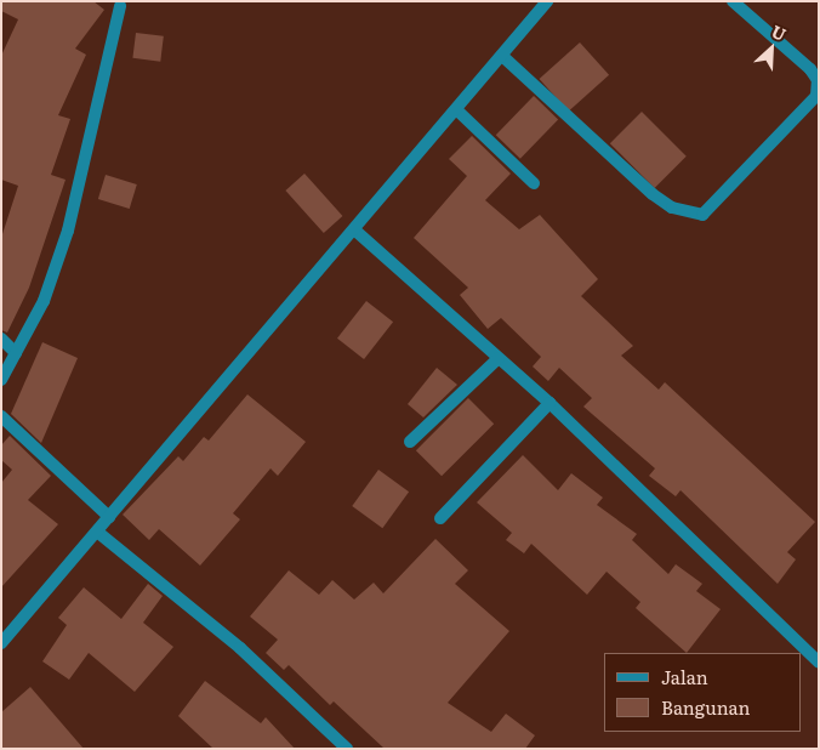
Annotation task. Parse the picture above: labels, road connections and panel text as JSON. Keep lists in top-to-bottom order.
{
  "legend": ["Jalan", "Bangunan"],
  "north": "top right"
}
